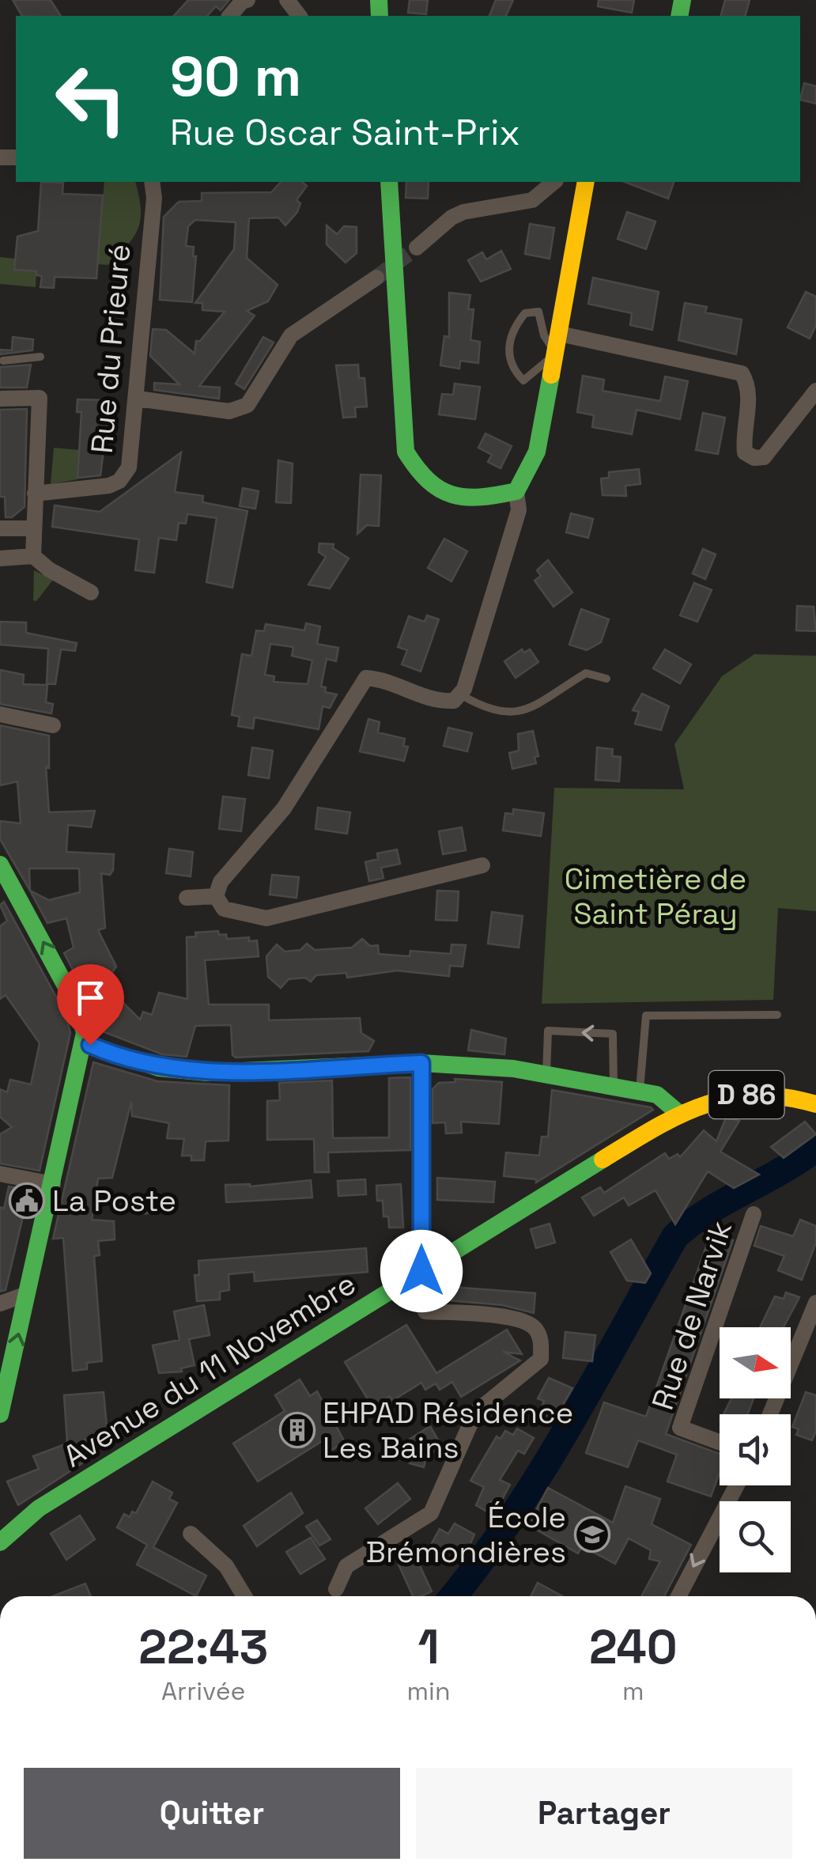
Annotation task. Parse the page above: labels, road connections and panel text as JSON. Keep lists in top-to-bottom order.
{
  "streets": {
    "street": [
      "Rue du Prieuré",
      "D 86",
      "Rue de Narvik",
      "Avenue du 11 Novembre"
    ]
  },
  "crossings": [
    ["D 86", "Avenue du 11 Novembre"]
  ],
  "parks": ["Cimetière de Saint Péray"],
  "places": {
    "public building": ["La Poste"],
    "building": ["EHPAD Résidence Les Bains"],
    "school or university": ["École Brémondières"]
  },
  "north": "right",
  "page": {
    "turn": ["90 m", "Rue Oscar Saint-Prix"],
    "eta": [
      "22:43",
      "Arrivée",
      "1",
      "min",
      "240",
      "m"
    ],
    "buttons": ["Quitter", "Partager"]
  }
}
